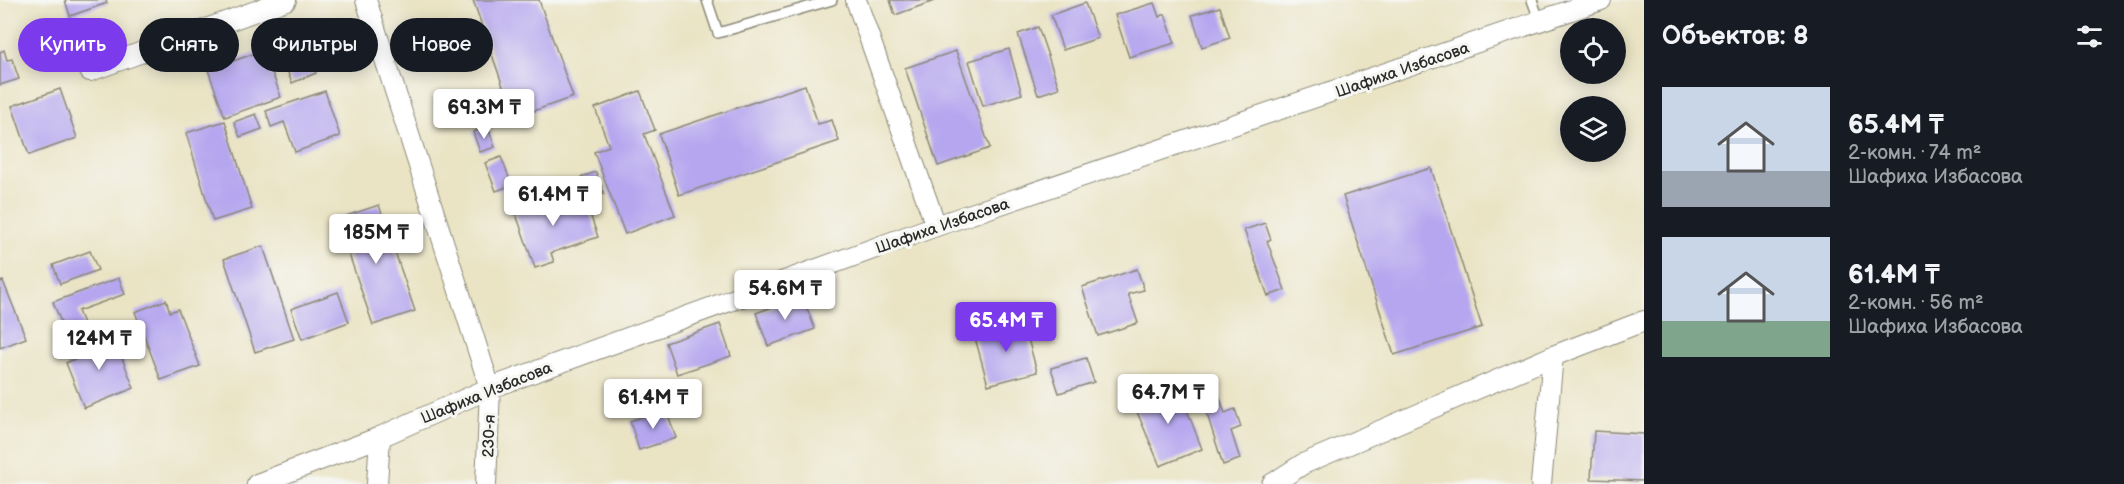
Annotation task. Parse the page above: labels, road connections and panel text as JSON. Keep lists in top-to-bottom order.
{
  "streets": {
    "street": ["Шафиха Избасова", "230-я"]
  },
  "crossings": [
    ["Шафиха Избасова", "230-я"]
  ],
  "page": {
    "heading": "Объектов: 8",
    "chip": [
      "Купить",
      "Снять",
      "Фильтры",
      "Новое"
    ],
    "list": [
      {
        "name": "65.4M ₸",
        "note": "2-комн. · 74 m² · Шафиха Избасова"
      },
      {
        "name": "61.4M ₸",
        "note": "2-комн. · 56 m² · Шафиха Избасова"
      }
    ],
    "price": [
      "69.3M ₸",
      "61.4M ₸",
      "185M ₸",
      "54.6M ₸",
      "65.4M ₸",
      "124M ₸",
      "64.7M ₸",
      "61.4M ₸"
    ]
  }
}
